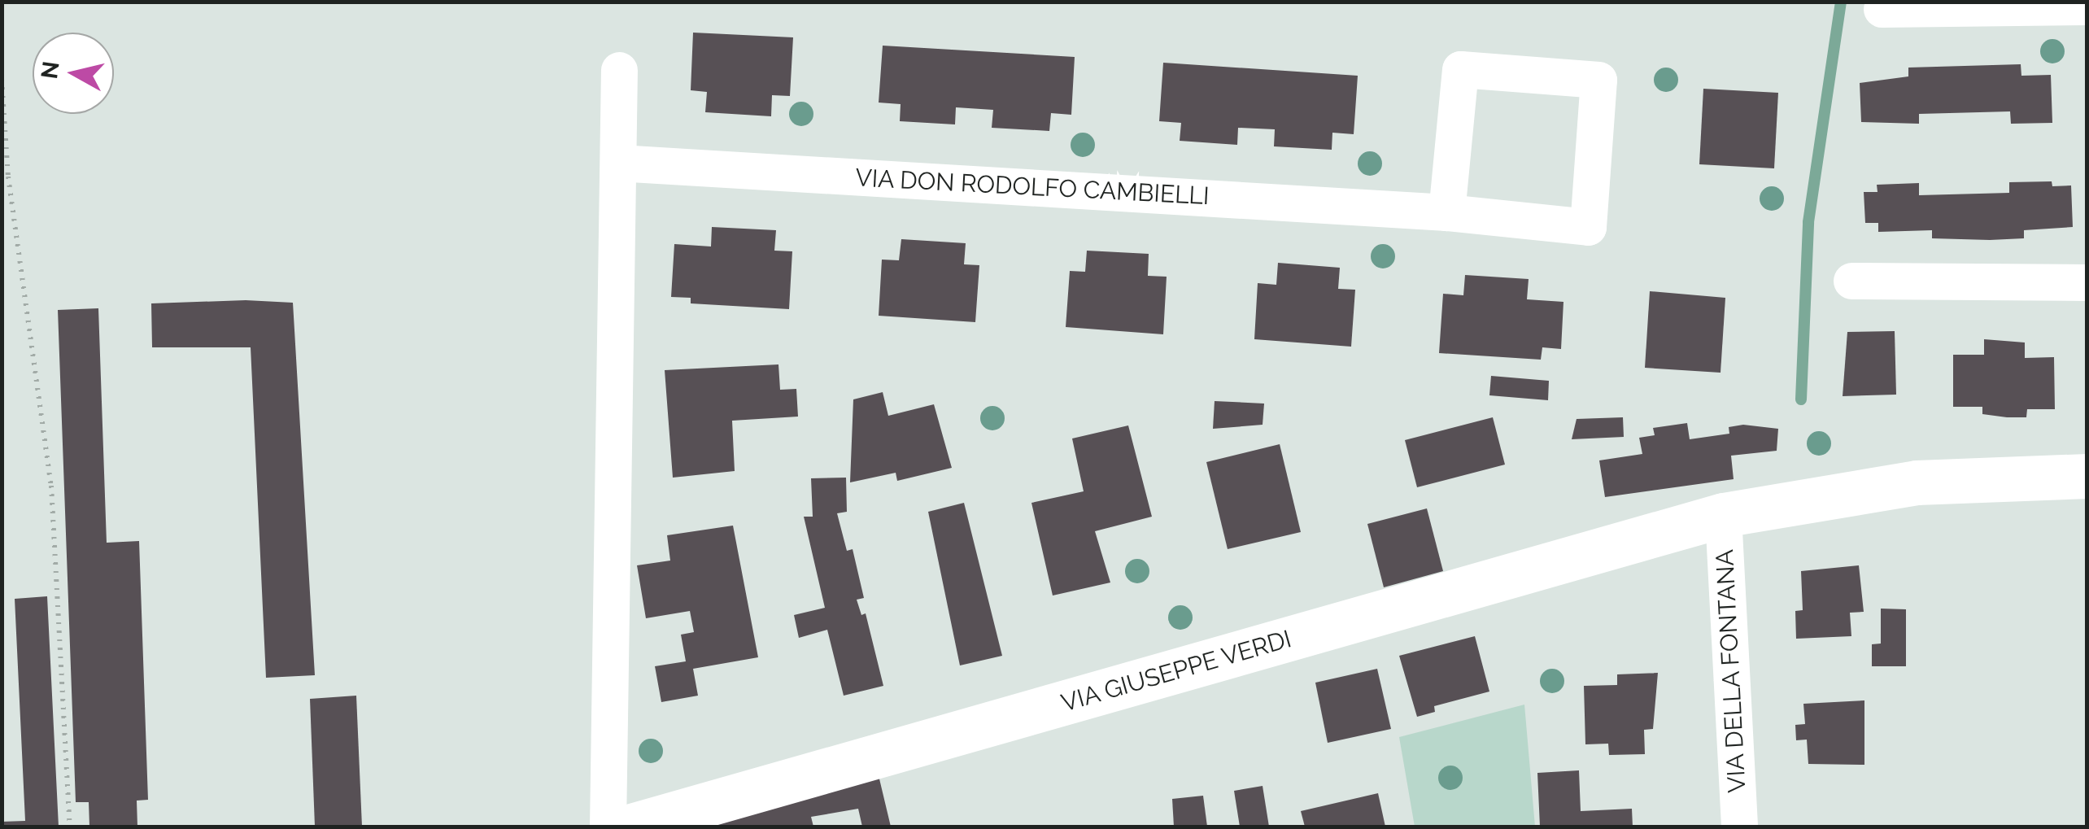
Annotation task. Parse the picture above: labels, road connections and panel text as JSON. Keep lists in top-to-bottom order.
{
  "streets": {
    "street": ["VIA DON RODOLFO CAMBIELLI", "VIA GIUSEPPE VERDI", "VIA DELLA FONTANA"]
  },
  "crossings": [
    ["VIA GIUSEPPE VERDI", "VIA DELLA FONTANA"]
  ],
  "north": "left"
}
